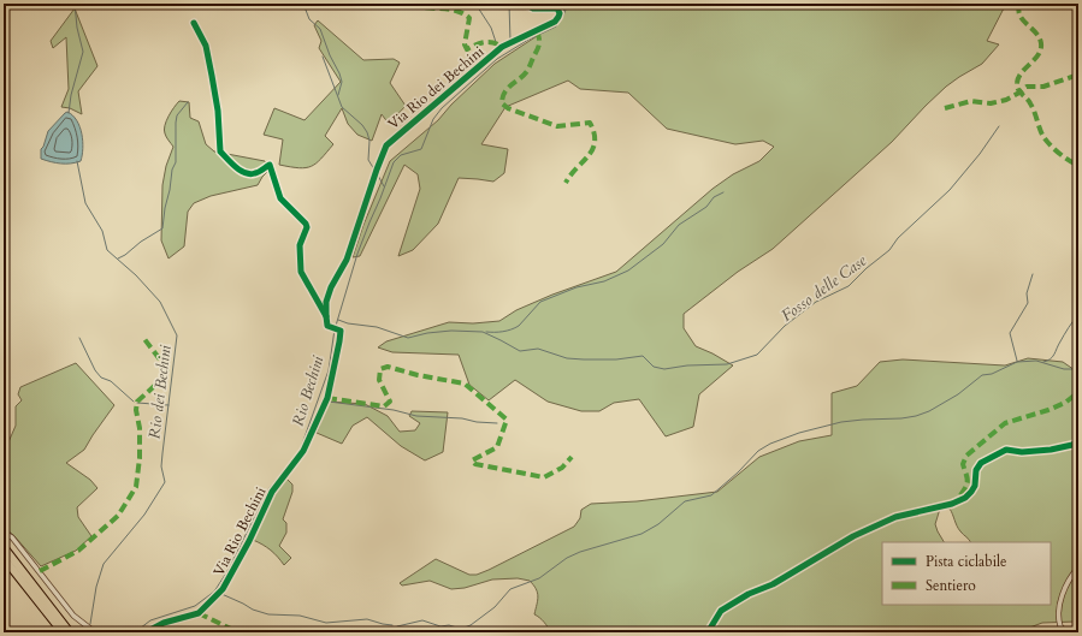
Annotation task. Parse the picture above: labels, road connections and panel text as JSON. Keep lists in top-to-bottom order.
{
  "streets": {
    "street": ["Via Rio dei Bechini", "Via Rio Bechini"]
  },
  "crossings": [
    ["Via Rio dei Bechini", "Via Rio Bechini"]
  ],
  "water": ["Fosso delle Case", "Rio Bechini", "Rio dei Bechini"],
  "legend": ["Pista ciclabile", "Sentiero"]
}
